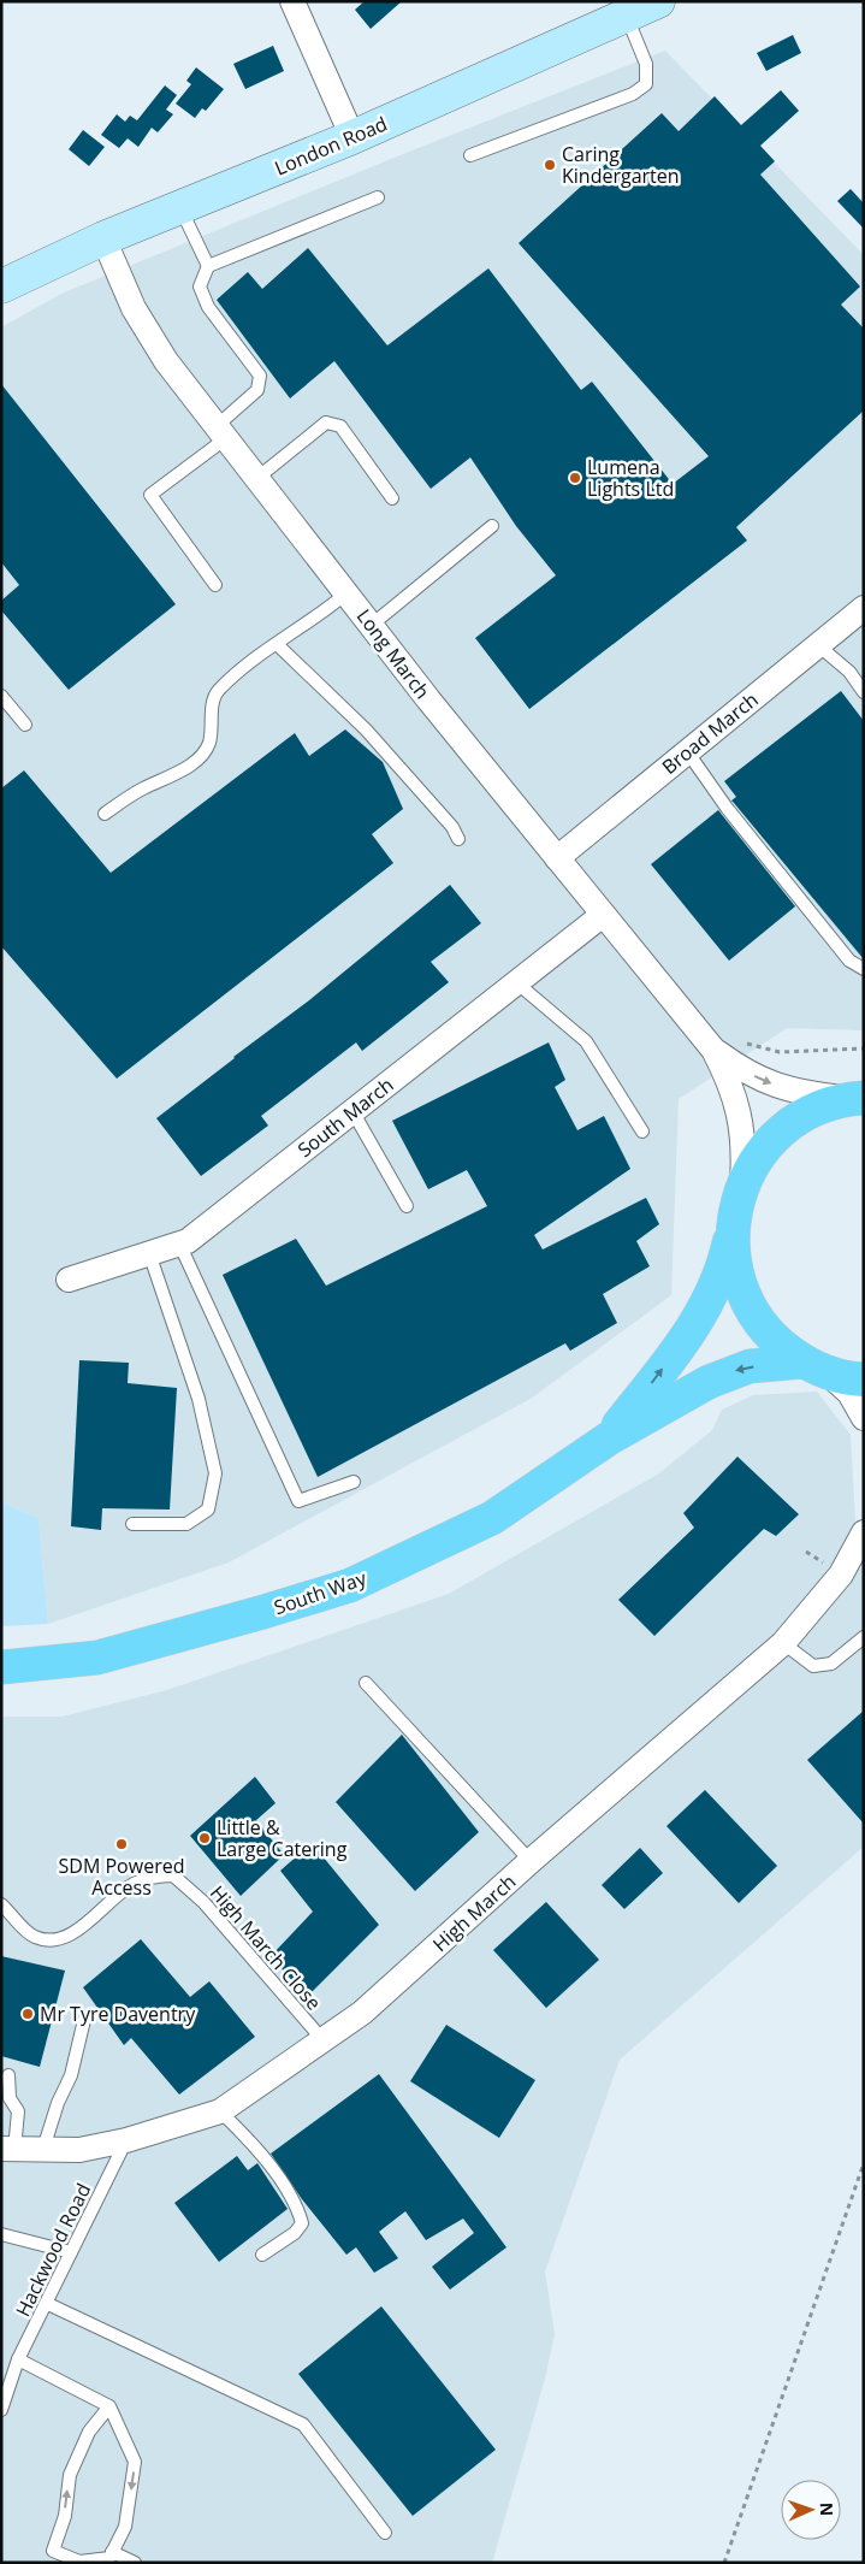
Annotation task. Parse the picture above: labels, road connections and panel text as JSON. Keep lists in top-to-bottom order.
{
  "streets": {
    "main road": ["London Road", "South Way"],
    "street": [
      "Long March",
      "Broad March",
      "South March",
      "High March"
    ],
    "lane": ["High March Close", "Hackwood Road"]
  },
  "crossings": [
    ["London Road", "Long March"],
    ["Long March", "Broad March"],
    ["Long March", "South March"],
    ["High March", "High March Close"],
    ["High March", "Hackwood Road"]
  ],
  "places": [
    "Caring Kindergarten",
    "Lumena Lights Ltd",
    "Little & Large Catering",
    "SDM Powered Access",
    "Mr Tyre Daventry"
  ],
  "north": "right"
}
